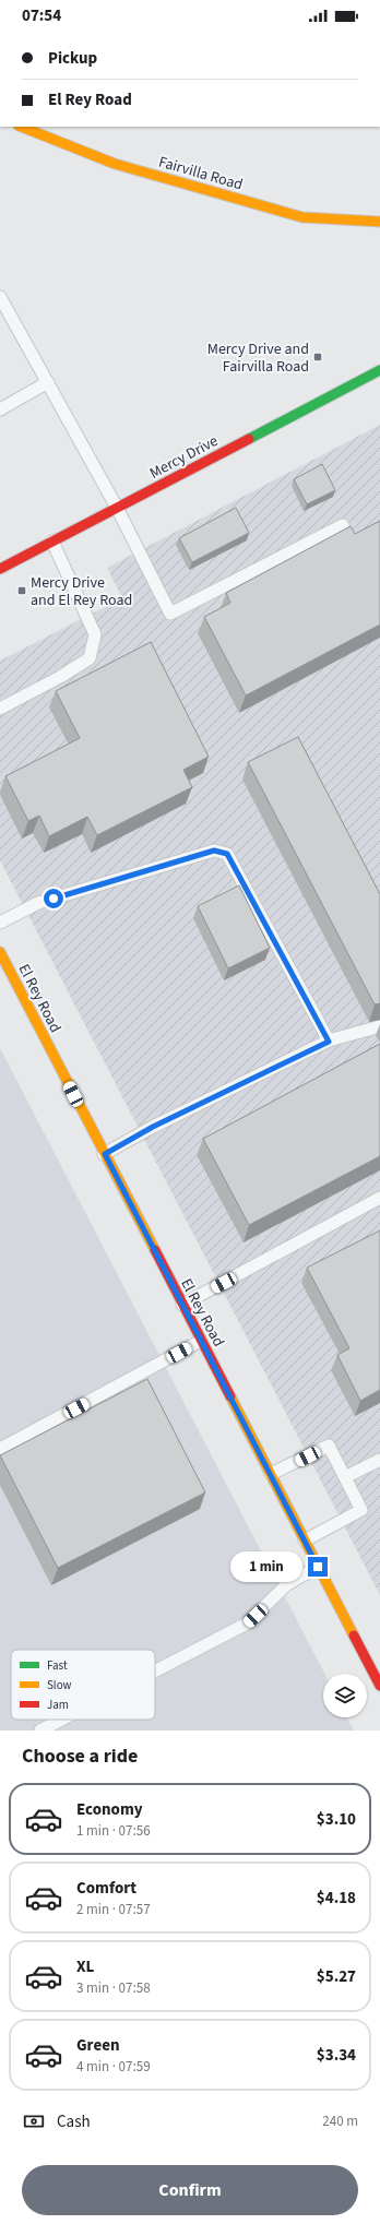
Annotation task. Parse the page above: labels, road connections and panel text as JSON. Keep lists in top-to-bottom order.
{
  "streets": {
    "street": ["Fairvilla Road", "Mercy Drive", "El Rey Road"]
  },
  "places": {
    "transit": ["Mercy Drive and Fairvilla Road", "Mercy Drive and El Rey Road"]
  },
  "legend": ["Fast", "Slow", "Jam"],
  "page": {
    "status": "07:54",
    "banner": ["Pickup", "El Rey Road"],
    "bubble": "1 min",
    "heading": "Choose a ride",
    "list": [
      {
        "name": "Economy",
        "note": "1 min · 07:56",
        "value": "$3.10"
      },
      {
        "name": "Comfort",
        "note": "2 min · 07:57",
        "value": "$4.18"
      },
      {
        "name": "XL",
        "note": "3 min · 07:58",
        "value": "$5.27"
      },
      {
        "name": "Green",
        "note": "4 min · 07:59",
        "value": "$3.34"
      }
    ],
    "pay": ["Cash", "240 m"],
    "buttons": "Confirm"
  }
}
